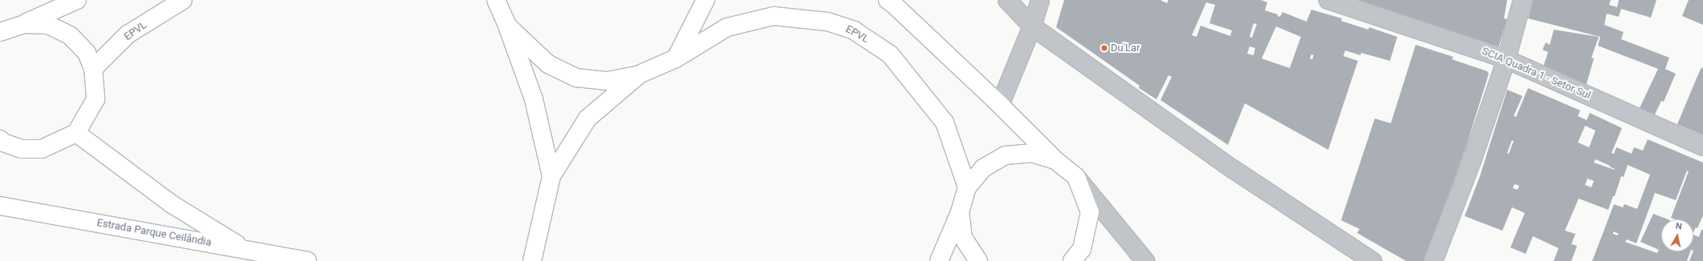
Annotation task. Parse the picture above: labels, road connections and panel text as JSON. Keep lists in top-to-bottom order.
{
  "streets": {
    "main road": ["EPVL", "Estrada Parque Ceilândia"],
    "street": ["SCIA Quadra 1 - Setor Sul"]
  },
  "places": ["Du'Lar"],
  "north": "top"
}
